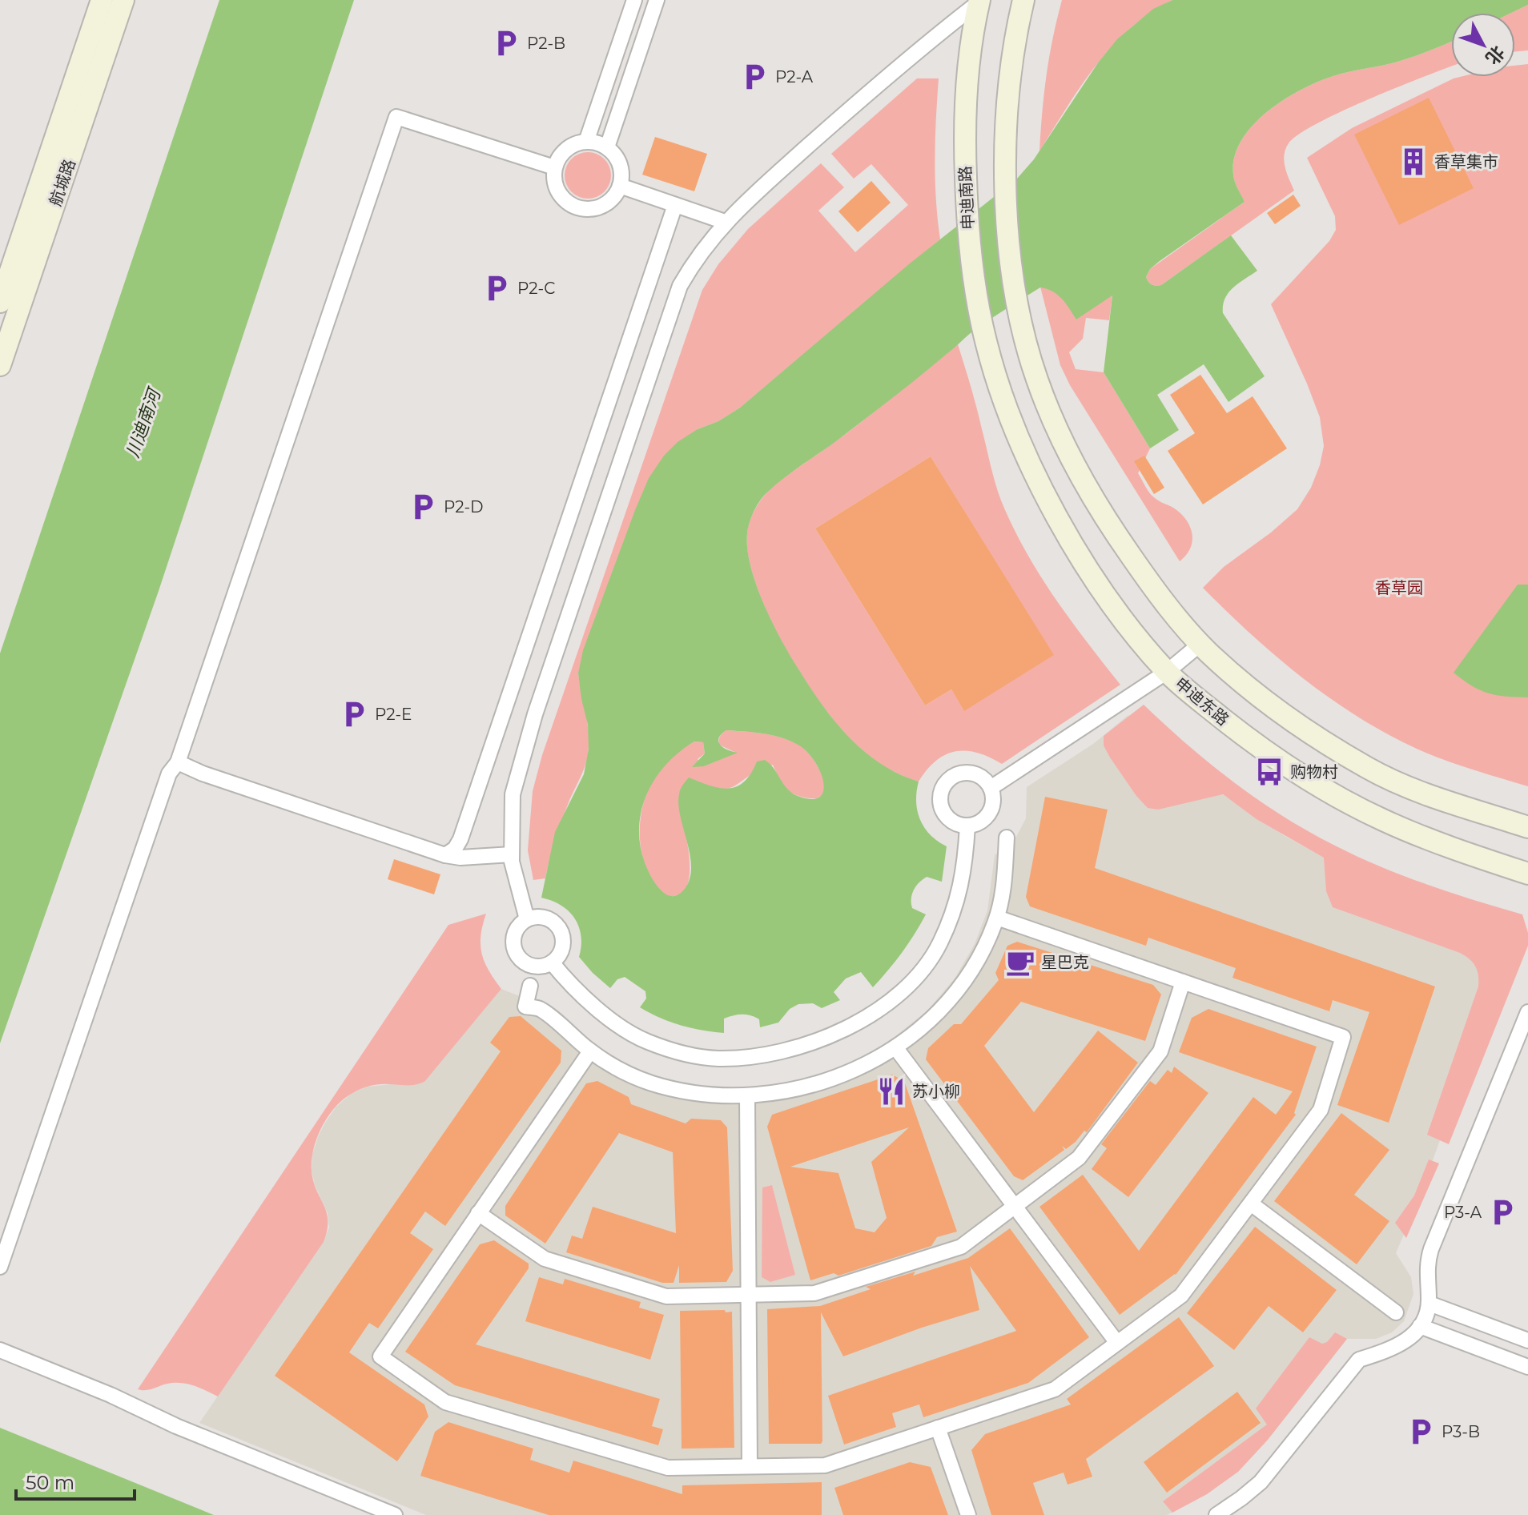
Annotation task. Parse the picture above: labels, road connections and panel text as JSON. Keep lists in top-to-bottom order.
{
  "streets": {
    "street": ["航城路", "申迪南路", "申迪东路"]
  },
  "crossings": [
    ["申迪南路", "申迪东路"]
  ],
  "water": ["川迪南河"],
  "parks": ["香草园"],
  "places": {
    "parking": [
      "P2-B",
      "P2-A",
      "P2-C",
      "P2-D",
      "P2-E",
      "P3-A",
      "P3-B"
    ],
    "building": ["香草集市"],
    "bus stop": ["购物村"],
    "cafe": ["星巴克"],
    "restaurant": ["苏小柳"]
  },
  "scale_bar": "50 m",
  "north": "bottom right"
}
